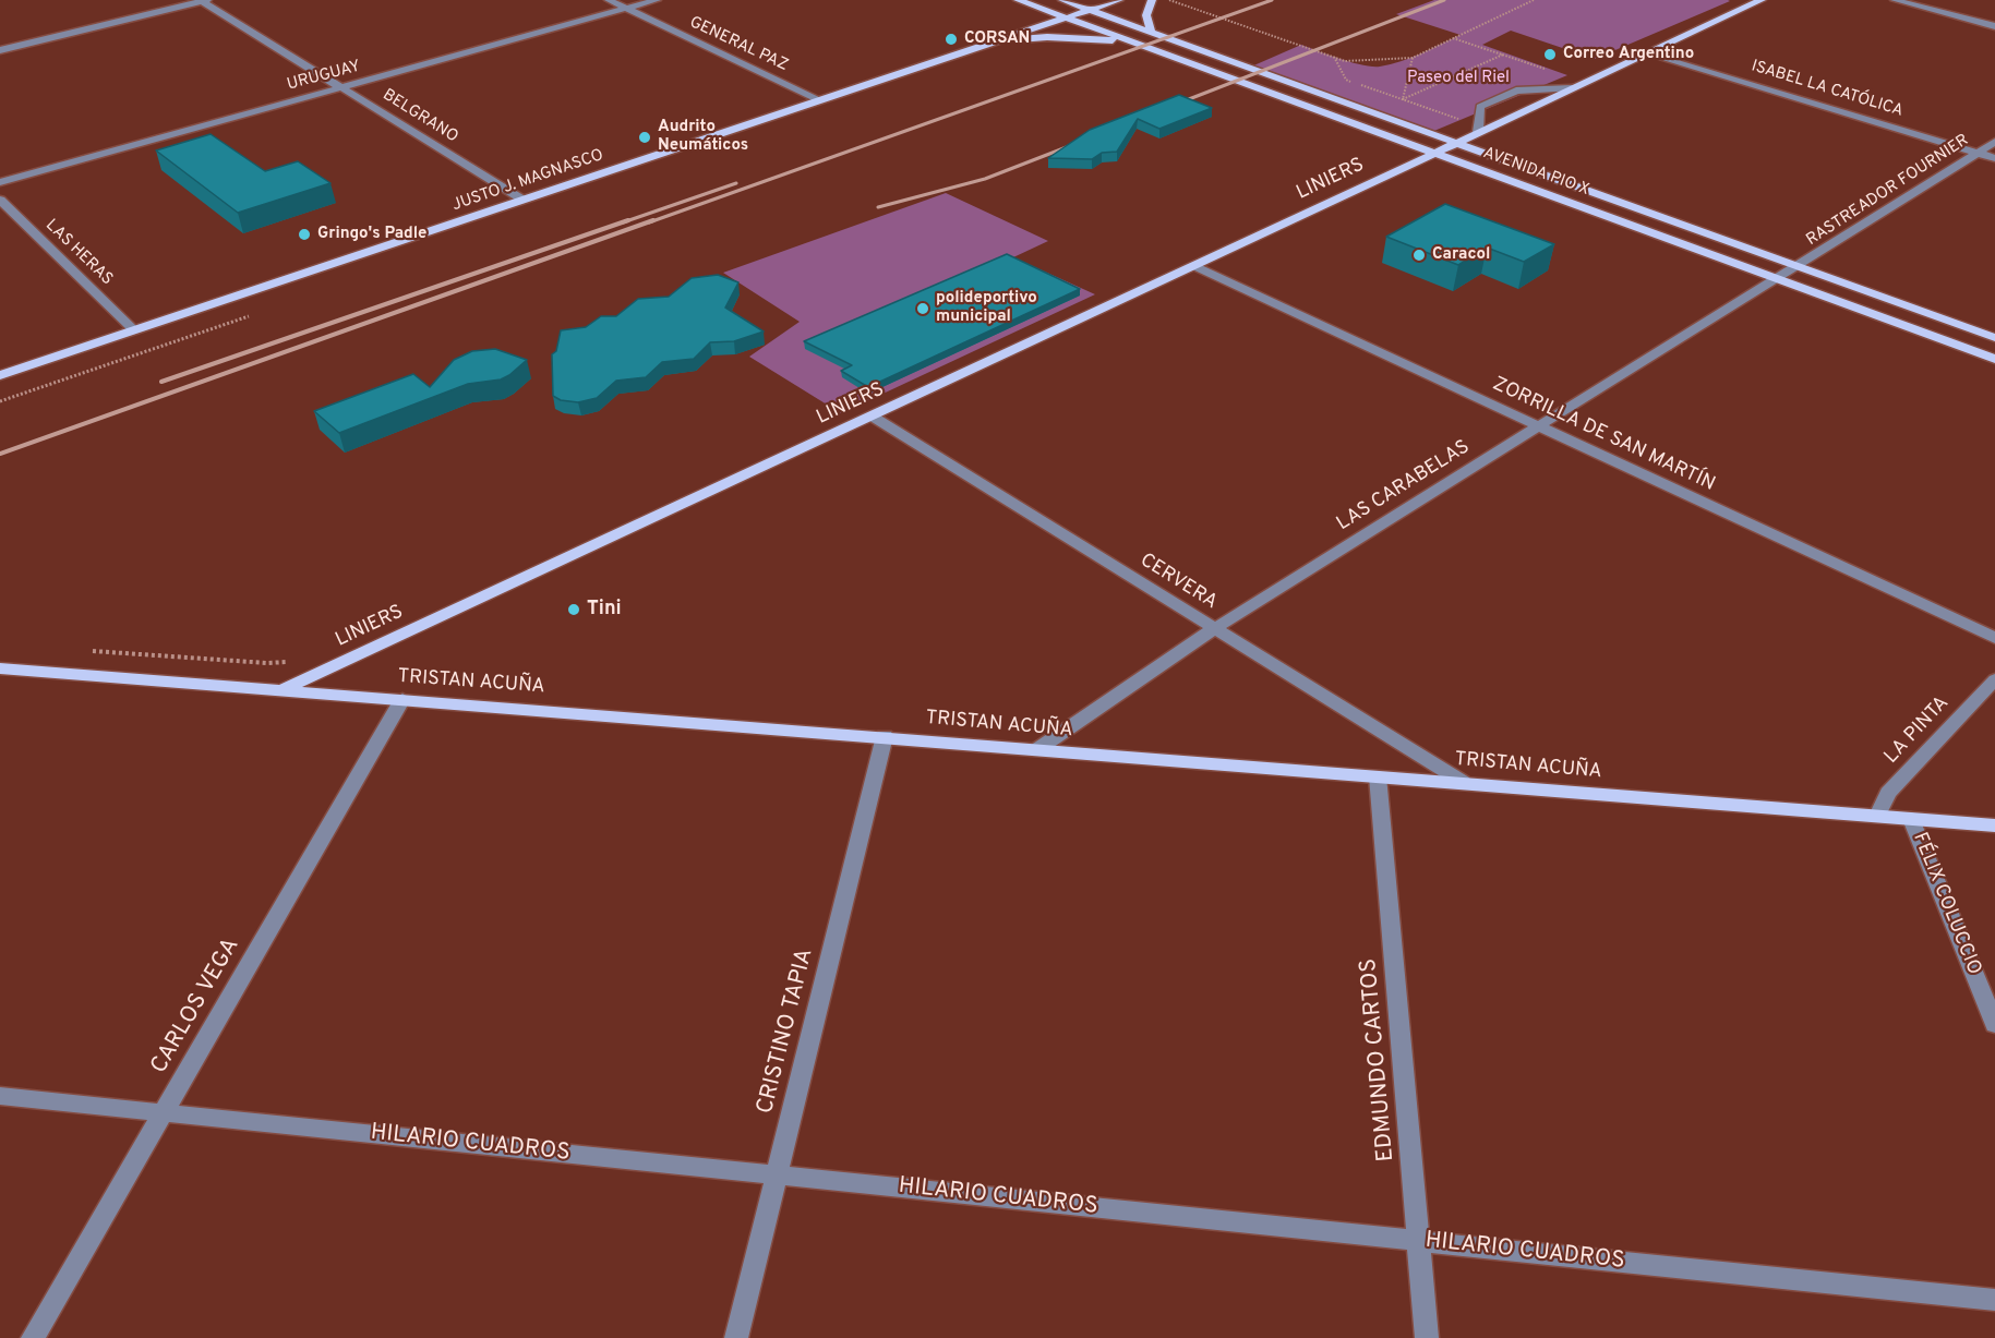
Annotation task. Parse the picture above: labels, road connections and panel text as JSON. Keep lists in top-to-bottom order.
{
  "streets": {
    "main road": [
      "AVENIDA PIO X",
      "LINIERS",
      "JUSTO J. MAGNASCO",
      "TRISTAN ACUÑA"
    ],
    "street": [
      "GENERAL PAZ",
      "URUGUAY",
      "ISABEL LA CATÓLICA",
      "BELGRANO",
      "RASTREADOR FOURNIER",
      "LAS HERAS",
      "ZORRILLA DE SAN MARTÍN",
      "LAS CARABELAS",
      "CERVERA",
      "LA PINTA",
      "FÉLIX COLUCCIO",
      "CARLOS VEGA",
      "CRISTINO TAPIA",
      "EDMUNDO CARTOS",
      "HILARIO CUADROS"
    ]
  },
  "crossings": [
    ["GENERAL PAZ", "URUGUAY"],
    ["GENERAL PAZ", "JUSTO J. MAGNASCO"],
    ["URUGUAY", "BELGRANO"],
    ["ISABEL LA CATÓLICA", "LINIERS"],
    ["ISABEL LA CATÓLICA", "RASTREADOR FOURNIER"],
    ["BELGRANO", "JUSTO J. MAGNASCO"],
    ["AVENIDA PIO X", "LINIERS"],
    ["AVENIDA PIO X", "JUSTO J. MAGNASCO"],
    ["AVENIDA PIO X", "RASTREADOR FOURNIER"],
    ["AVENIDA PIO X", "LAS CARABELAS"],
    ["LINIERS", "ZORRILLA DE SAN MARTÍN"],
    ["LINIERS", "CERVERA"],
    ["LINIERS", "TRISTAN ACUÑA"],
    ["JUSTO J. MAGNASCO", "LAS HERAS"],
    ["RASTREADOR FOURNIER", "LAS CARABELAS"],
    ["ZORRILLA DE SAN MARTÍN", "LAS CARABELAS"],
    ["LAS CARABELAS", "CERVERA"],
    ["LAS CARABELAS", "TRISTAN ACUÑA"],
    ["CERVERA", "TRISTAN ACUÑA"],
    ["TRISTAN ACUÑA", "LA PINTA"],
    ["TRISTAN ACUÑA", "FÉLIX COLUCCIO"],
    ["TRISTAN ACUÑA", "CARLOS VEGA"],
    ["TRISTAN ACUÑA", "CRISTINO TAPIA"],
    ["TRISTAN ACUÑA", "EDMUNDO CARTOS"],
    ["CARLOS VEGA", "HILARIO CUADROS"],
    ["CRISTINO TAPIA", "HILARIO CUADROS"],
    ["EDMUNDO CARTOS", "HILARIO CUADROS"]
  ],
  "parks": ["Paseo del Riel"],
  "places": [
    "CORSAN",
    "Correo Argentino",
    "Audrito Neumáticos",
    "Gringo's Padle",
    "Caracol",
    "polideportivo municipal",
    "Tini"
  ]
}
